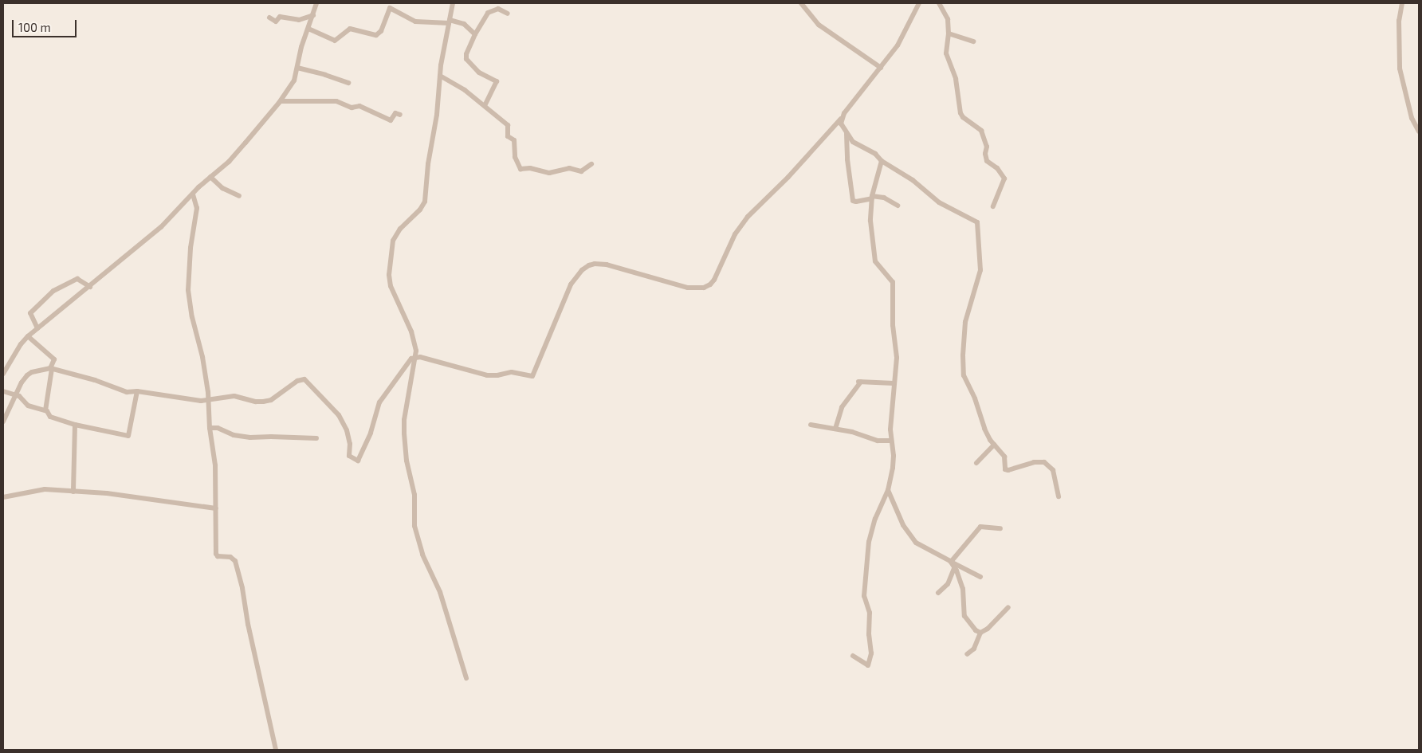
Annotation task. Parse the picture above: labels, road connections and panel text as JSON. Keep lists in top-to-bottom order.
{
  "scale_bar": "100 m"
}
